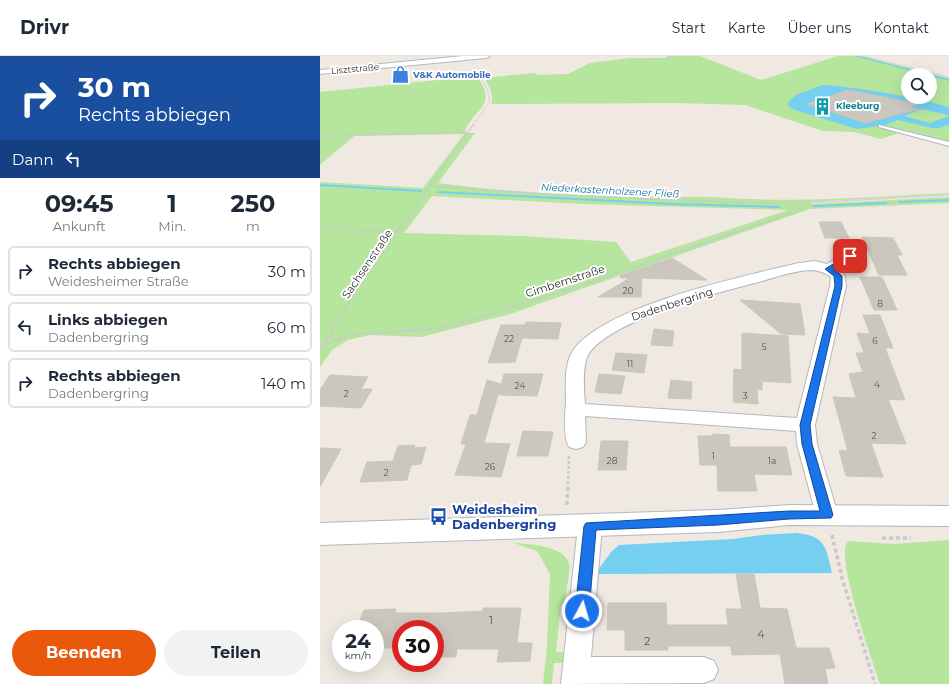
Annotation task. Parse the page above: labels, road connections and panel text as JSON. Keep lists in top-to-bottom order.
{
  "streets": {
    "street": ["Lisztstraße", "Dadenbergring"],
    "path": ["Sachsenstraße", "Cimbernstraße"]
  },
  "crossings": [
    ["Sachsenstraße", "Cimbernstraße"]
  ],
  "water": ["Niederkastenholzener Fließ"],
  "places": {
    "shop": ["V&K Automobile"],
    "building": ["Kleeburg"],
    "bus stop": ["Weidesheim Dadenbergring"]
  },
  "house_numbers": [
    "20",
    "8",
    "22",
    "6",
    "5",
    "11",
    "4",
    "24",
    "2",
    "3",
    "2",
    "1",
    "28",
    "1a",
    "26",
    "2",
    "1",
    "4",
    "2"
  ],
  "page": {
    "header": "Drivr",
    "nav": [
      "Start",
      "Karte",
      "Über uns",
      "Kontakt"
    ],
    "turn": ["30 m", "Rechts abbiegen"],
    "then": "Dann",
    "eta": [
      "09:45",
      "Ankunft",
      "1",
      "Min.",
      "250",
      "m"
    ],
    "list": [
      {
        "name": "Rechts abbiegen",
        "note": "Weidesheimer Straße",
        "value": "30 m"
      },
      {
        "name": "Links abbiegen",
        "note": "Dadenbergring",
        "value": "60 m"
      },
      {
        "name": "Rechts abbiegen",
        "note": "Dadenbergring",
        "value": "140 m"
      }
    ],
    "speed": "24 km/h",
    "limit": "30",
    "buttons": ["Beenden", "Teilen"]
  }
}
